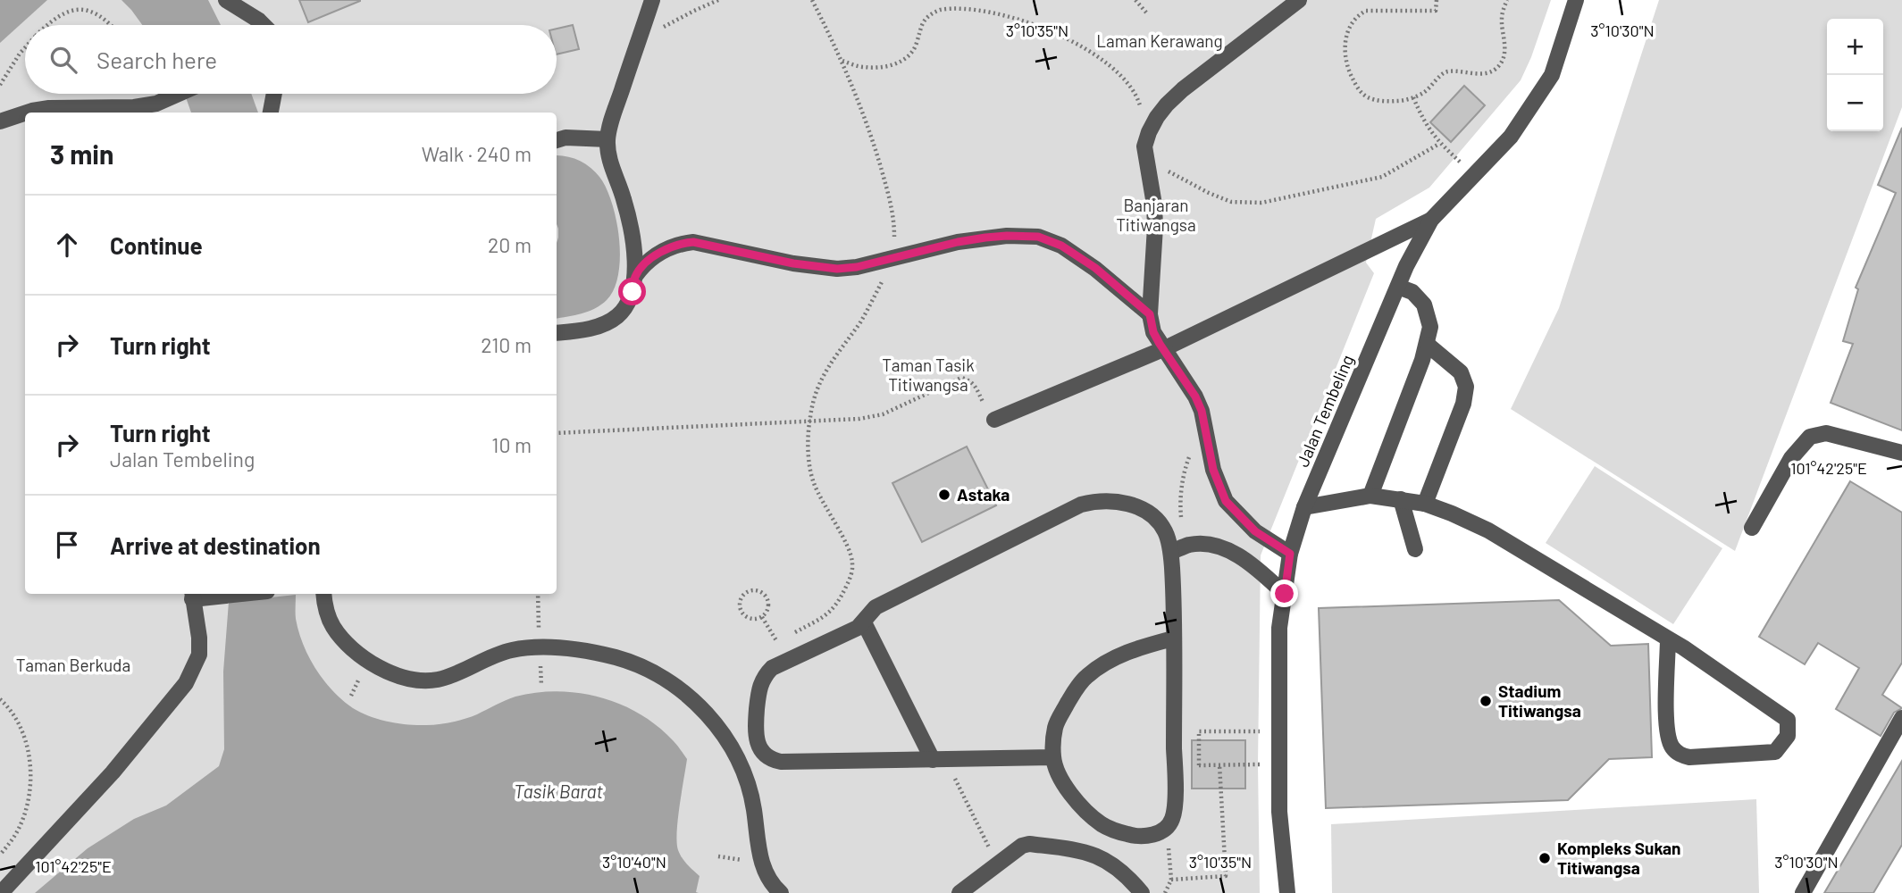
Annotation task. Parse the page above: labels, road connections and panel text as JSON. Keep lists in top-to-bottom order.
{
  "streets": {
    "street": ["Jalan Tembeling"]
  },
  "water": ["Tasik Barat"],
  "parks": [
    "Laman Kerawang",
    "Banjaran Titiwangsa",
    "Taman Tasik Titiwangsa",
    "Taman Berkuda"
  ],
  "places": ["Astaka", "Stadium Titiwangsa", "Kompleks Sukan Titiwangsa"],
  "page": {
    "map_buttons": ["+", "−"],
    "search": "Search here",
    "heading": ["3 min", "Walk · 240 m"],
    "list": [
      ["Continue", "20 m"],
      ["Turn right", "210 m"],
      ["Turn right", "Jalan Tembeling", "10 m"],
      "Arrive at destination"
    ]
  },
  "coordinates": [
    "3°10'35\"N",
    "3°10'30\"N",
    "101°42'25\"E",
    "3°10'40\"N"
  ]
}
